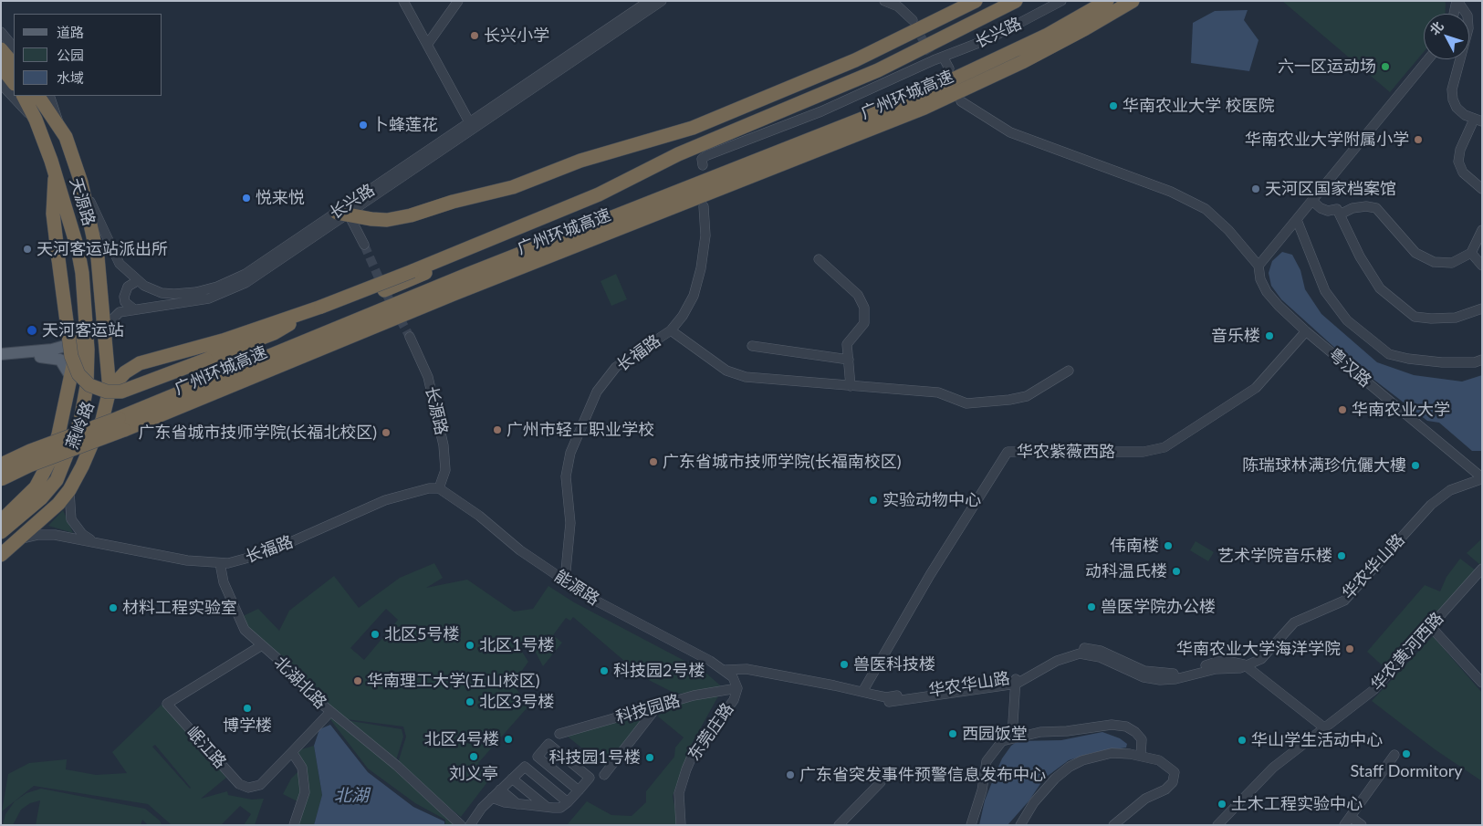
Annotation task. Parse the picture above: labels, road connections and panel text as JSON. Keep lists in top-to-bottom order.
{
  "streets": {
    "highway": ["广州环城高速", "天源路", "燕岭路"],
    "street": [
      "长兴路",
      "长福路",
      "粤汉路",
      "长源路",
      "华农紫薇西路",
      "华农华山路",
      "能源路",
      "华农黄河西路",
      "北湖北路",
      "科技园路",
      "东莞庄路",
      "岷江路"
    ]
  },
  "crossings": [
    ["长兴路", "天源路"],
    ["长兴路", "燕岭路"],
    ["天源路", "燕岭路"],
    ["长福路", "长源路"],
    ["长福路", "燕岭路"],
    ["长福路", "能源路"],
    ["长福路", "北湖北路"],
    ["粤汉路", "华农紫薇西路"],
    ["粤汉路", "华农华山路"],
    ["长源路", "能源路"],
    ["华农紫薇西路", "华农华山路"],
    ["华农华山路", "能源路"],
    ["华农华山路", "东莞庄路"],
    ["能源路", "东莞庄路"],
    ["北湖北路", "岷江路"],
    ["科技园路", "东莞庄路"]
  ],
  "water": ["北湖"],
  "places": [
    "长兴小学",
    "六一区运动场",
    "华南农业大学 校医院",
    "卜蜂莲花",
    "华南农业大学附属小学",
    "天河区国家档案馆",
    "悦来悦",
    "天河客运站派出所",
    "天河客运站",
    "音乐楼",
    "华南农业大学",
    "广州市轻工职业学校",
    "广东省城市技师学院(长福北校区)",
    "广东省城市技师学院(长福南校区)",
    "陈瑞球林满珍伉儷大樓",
    "实验动物中心",
    "伟南楼",
    "艺术学院音乐楼",
    "动科温氏楼",
    "兽医学院办公楼",
    "材料工程实验室",
    "北区5号楼",
    "北区1号楼",
    "华南农业大学海洋学院",
    "兽医科技楼",
    "科技园2号楼",
    "华南理工大学(五山校区)",
    "北区3号楼",
    "博学楼",
    "西园饭堂",
    "北区4号楼",
    "华山学生活动中心",
    "Staff Dormitory",
    "刘义亭",
    "科技园1号楼",
    "广东省突发事件预警信息发布中心",
    "土木工程实验中心"
  ],
  "legend": ["道路", "公园", "水域"],
  "north": "top left"
}
